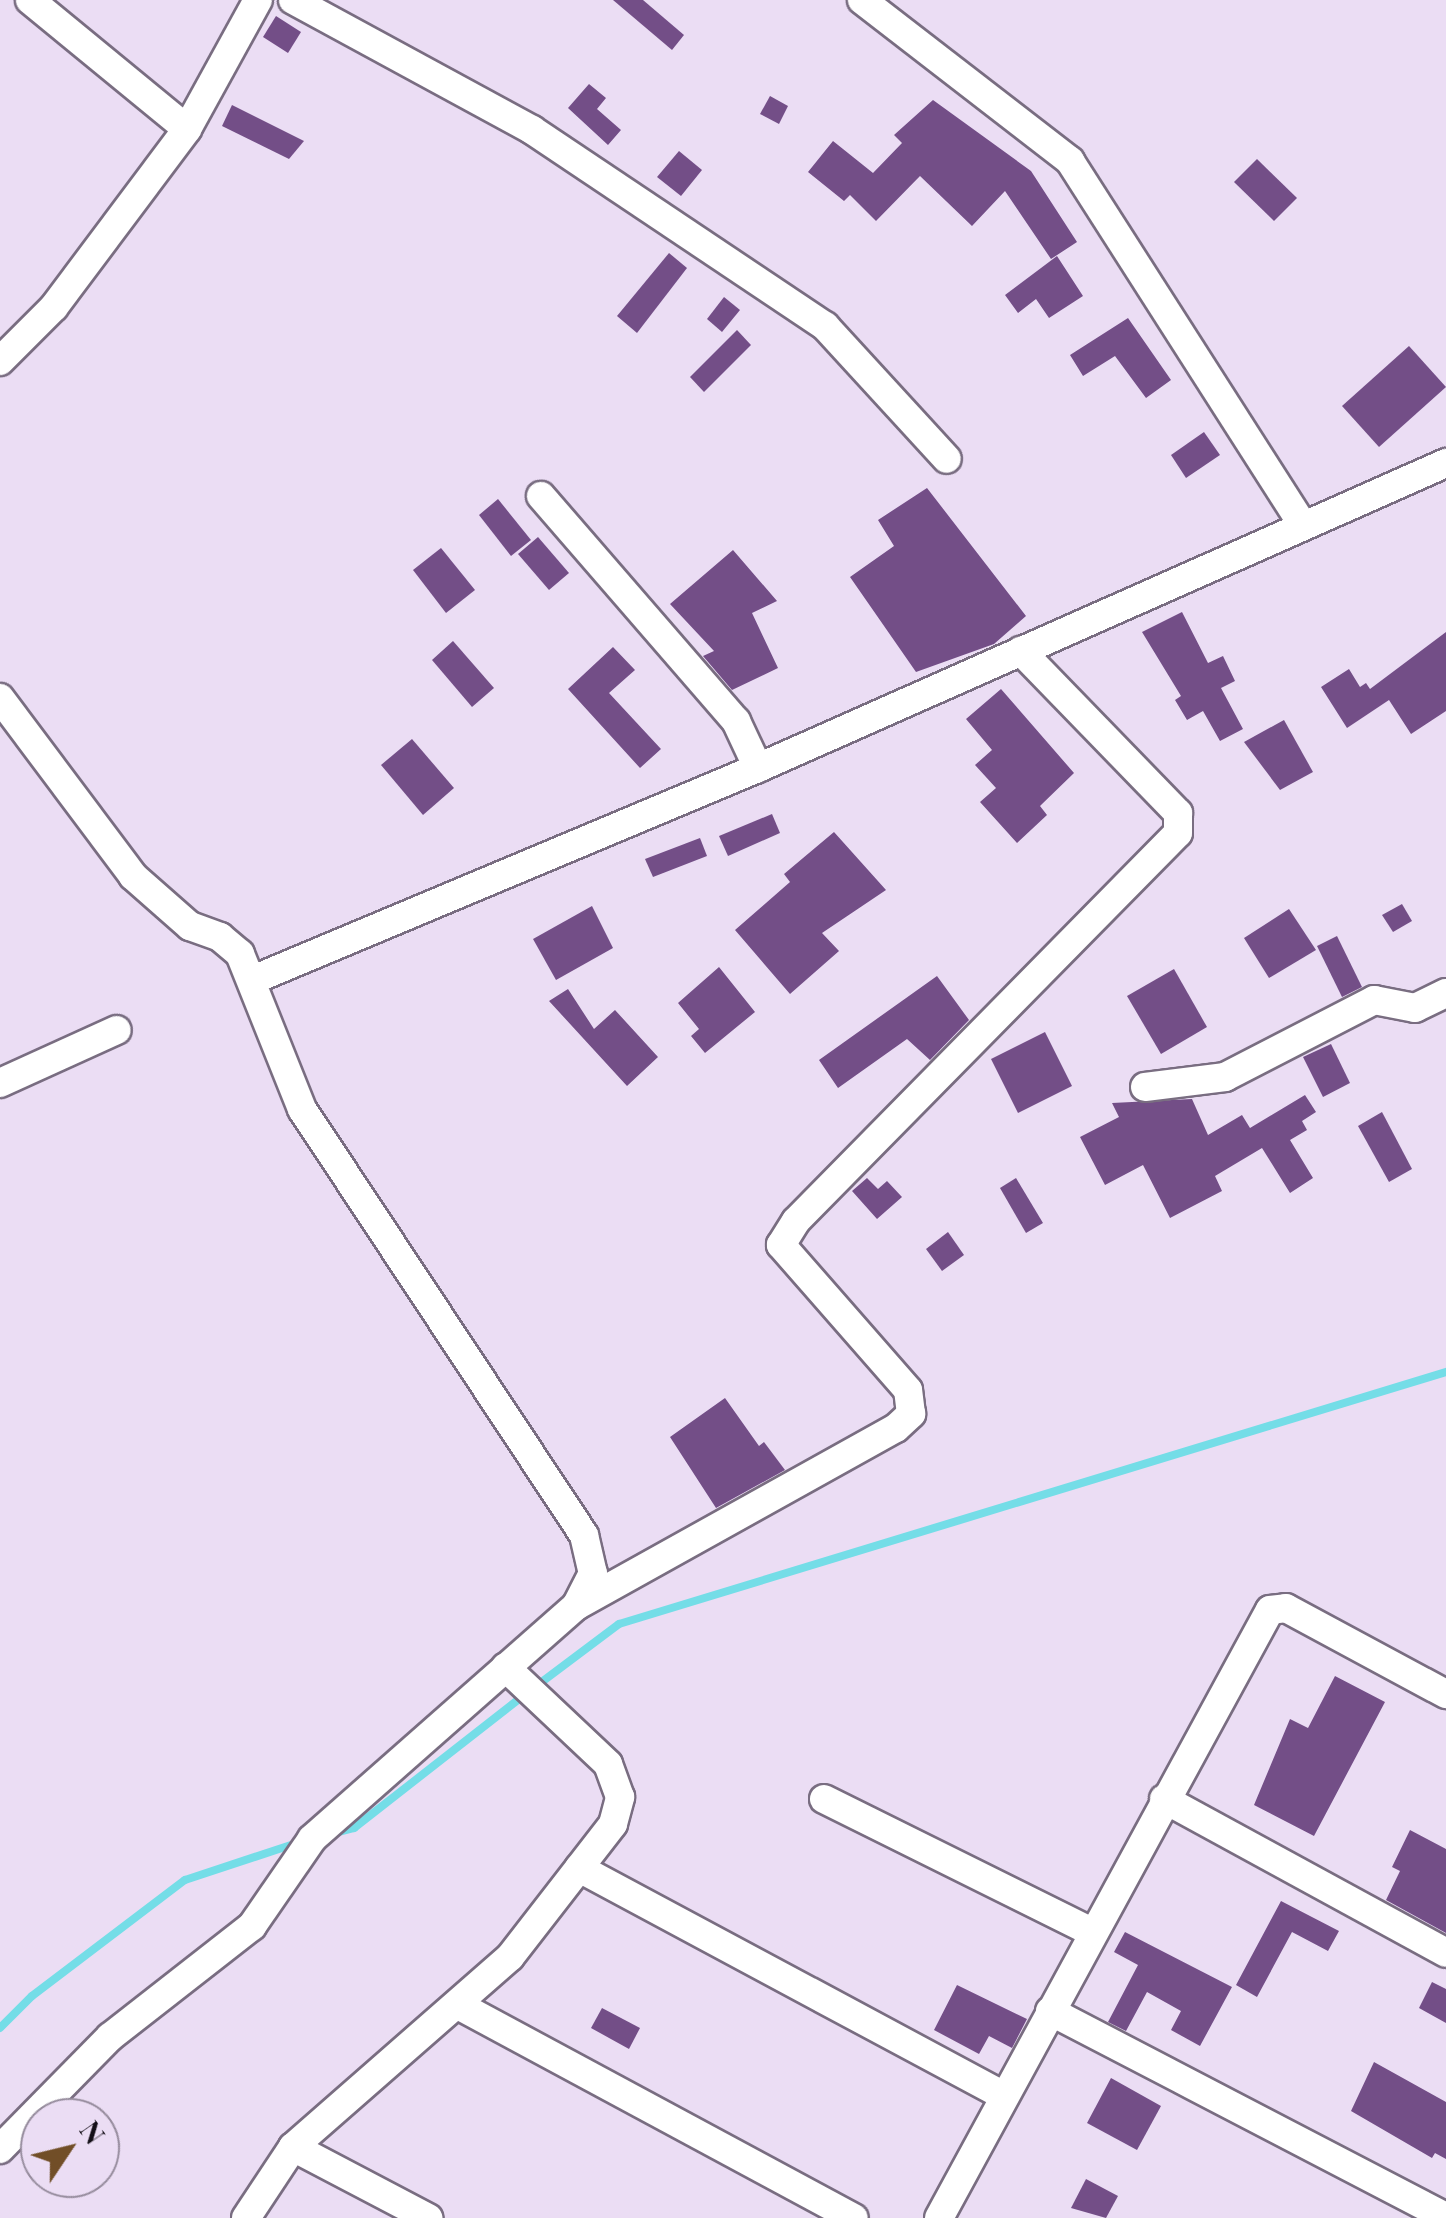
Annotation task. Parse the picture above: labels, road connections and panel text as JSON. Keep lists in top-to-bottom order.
{
  "north": "top right"
}
